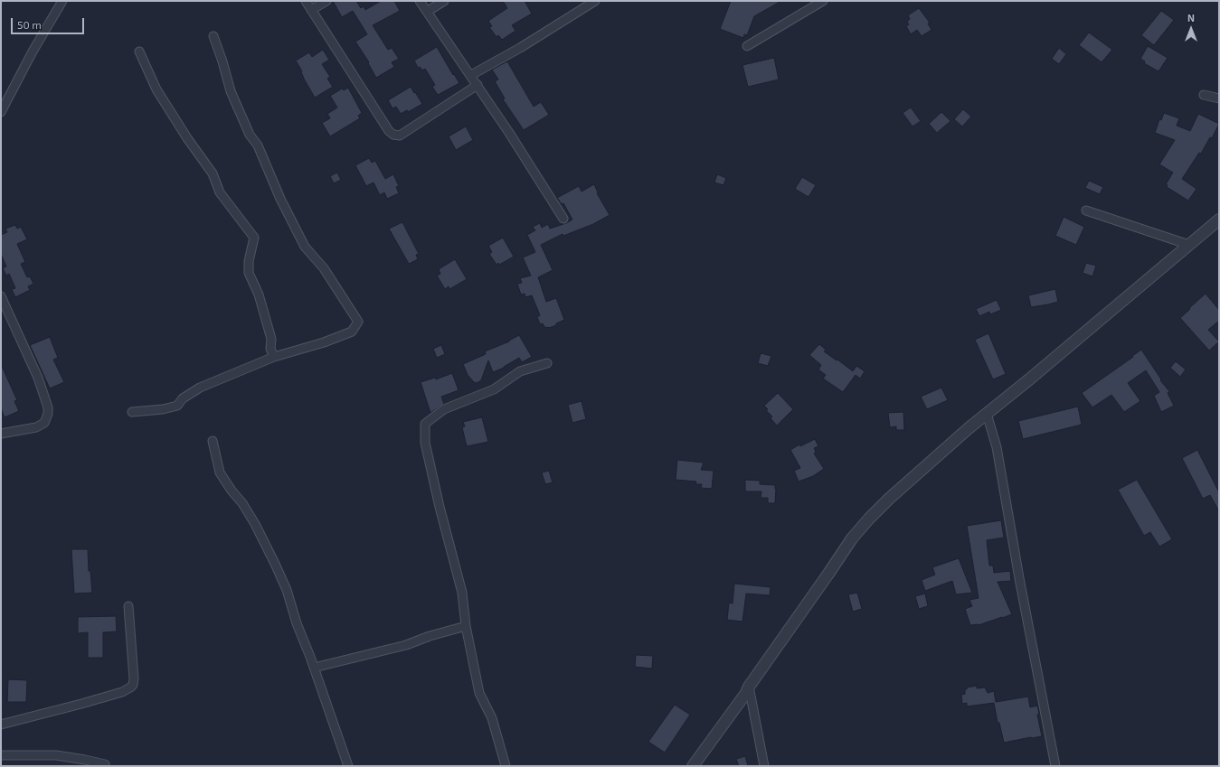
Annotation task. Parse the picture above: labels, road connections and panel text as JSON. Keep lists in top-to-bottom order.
{
  "scale_bar": "50 m",
  "north": "top"
}
